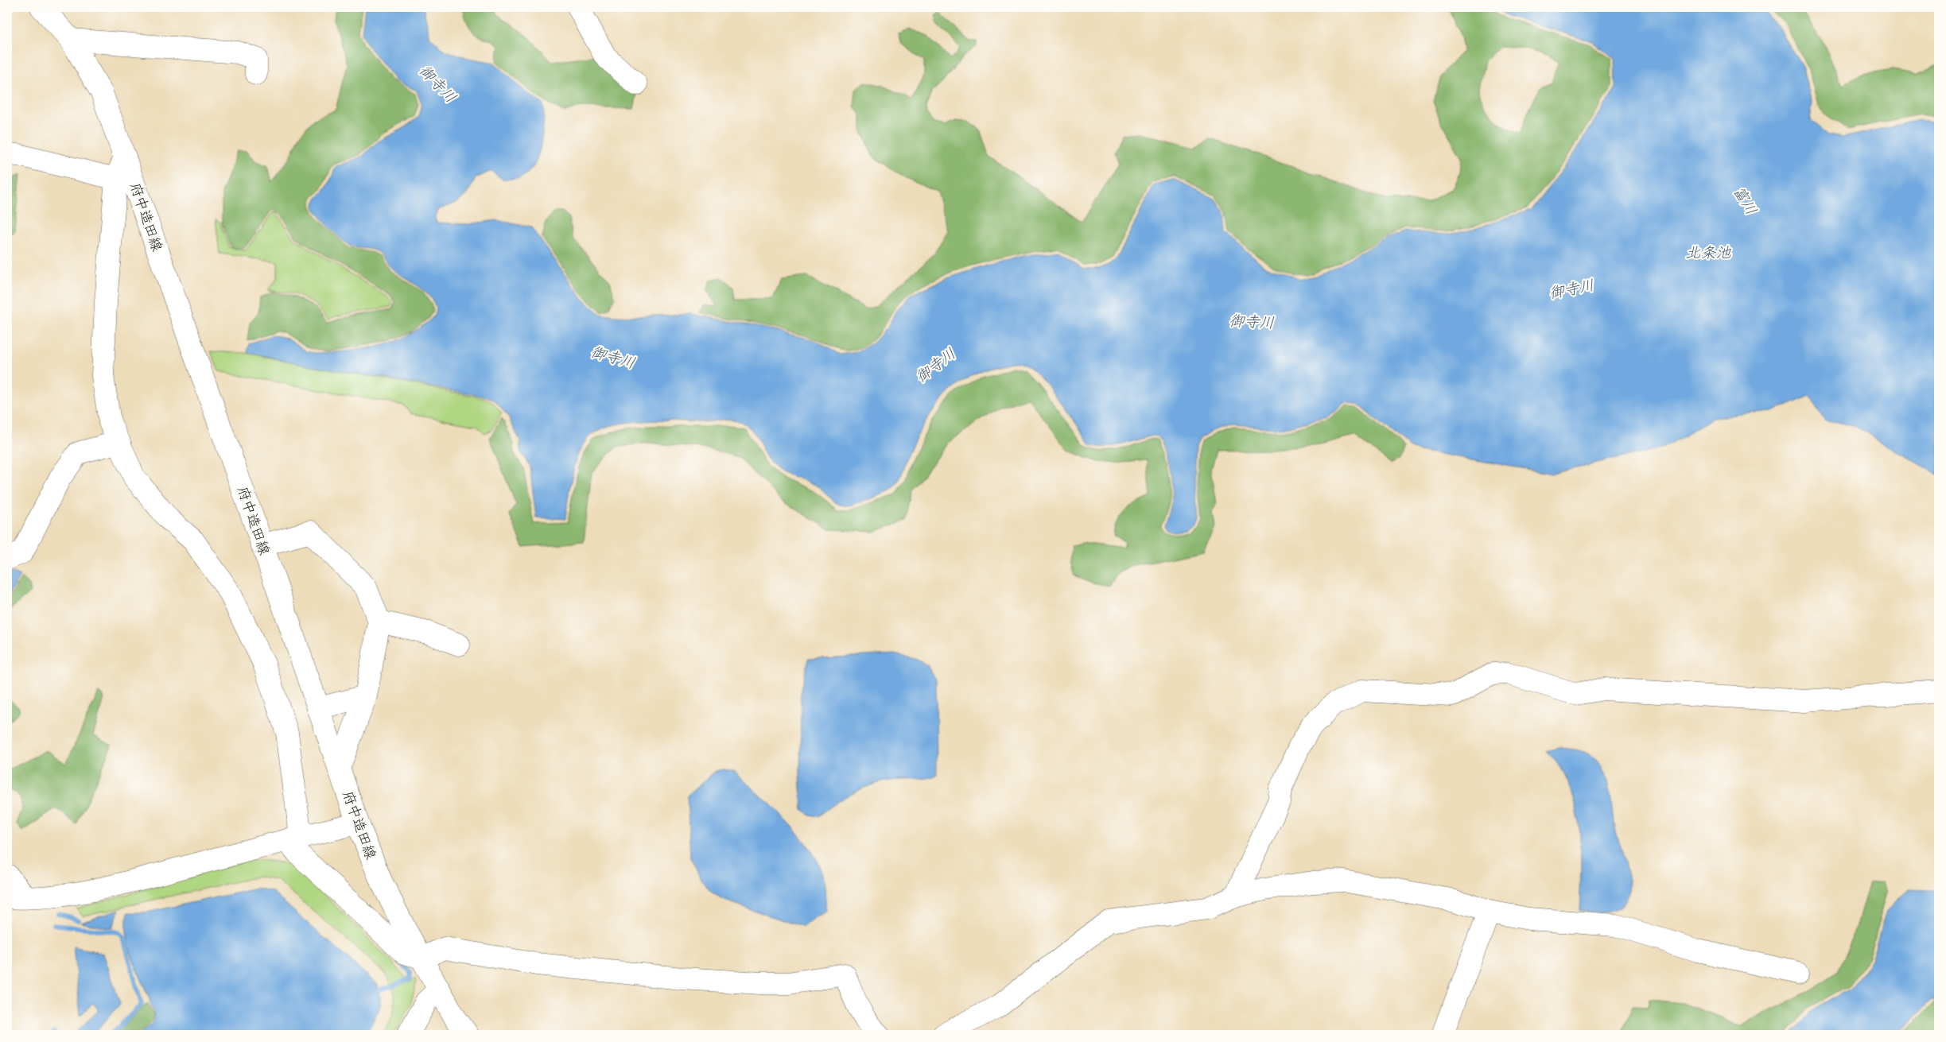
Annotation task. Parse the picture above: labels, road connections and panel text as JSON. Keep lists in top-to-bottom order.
{
  "streets": {
    "street": ["府中造田線"]
  },
  "water": ["御寺川", "富川", "北条池"]
}
